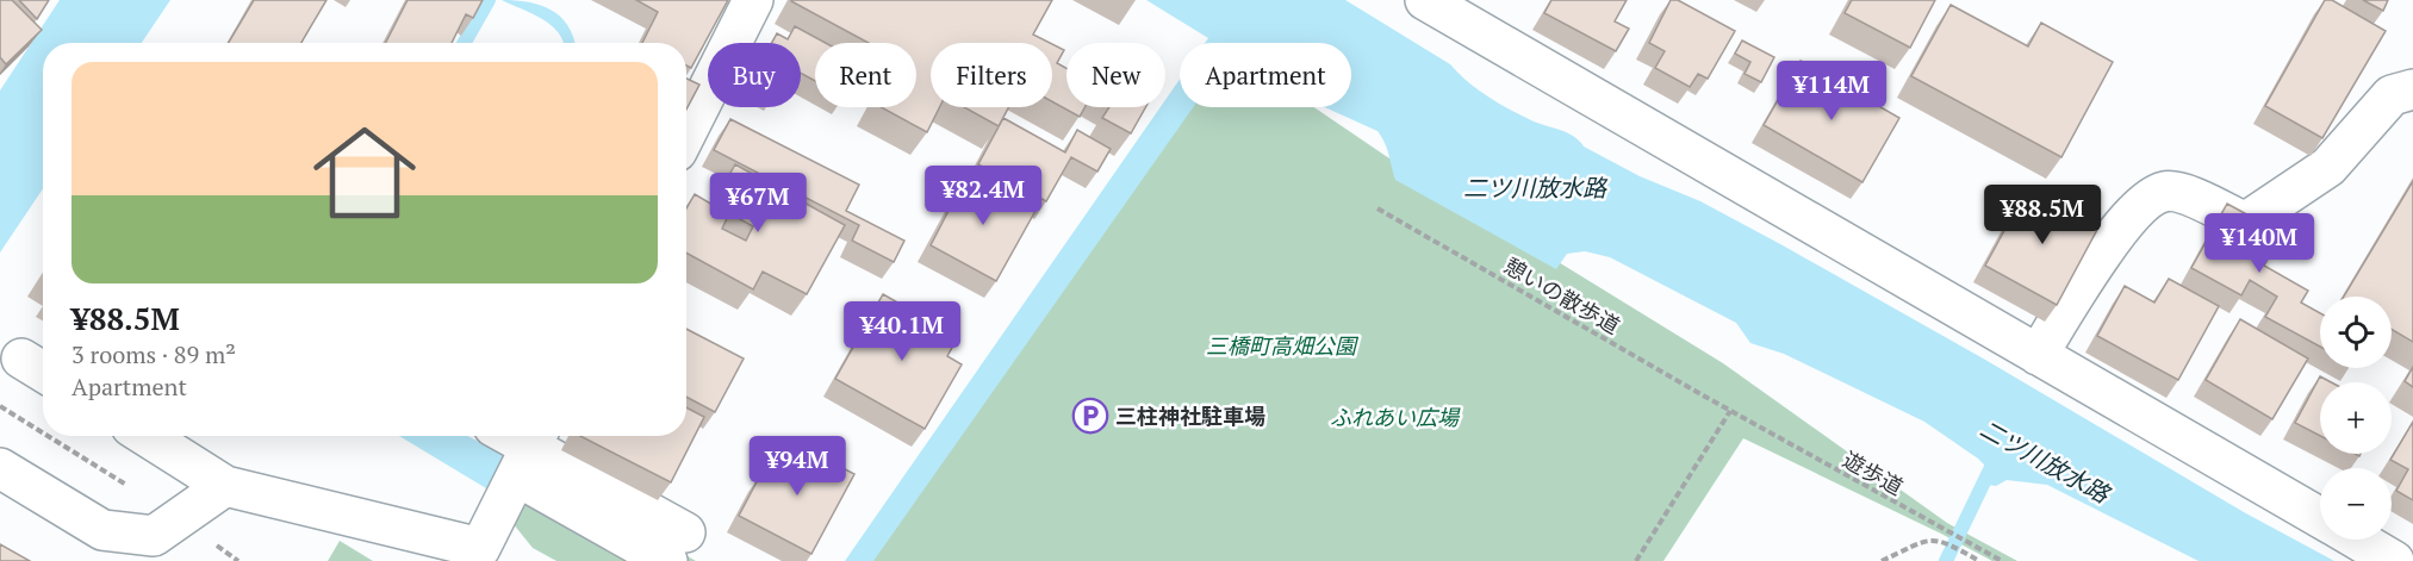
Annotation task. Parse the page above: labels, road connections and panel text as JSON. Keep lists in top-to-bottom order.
{
  "streets": {
    "path": ["憩いの散歩道", "遊歩道"]
  },
  "crossings": [
    ["憩いの散歩道", "遊歩道"]
  ],
  "water": ["二ツ川放水路"],
  "parks": ["三橋町高畑公園", "ふれあい広場"],
  "places": {
    "parking": ["三柱神社駐車場"]
  },
  "page": {
    "chip": [
      "Buy",
      "Rent",
      "Filters",
      "New",
      "Apartment"
    ],
    "list": [
      {
        "name": "¥88.5M",
        "note": "3 rooms · 89 m² · Apartment"
      }
    ],
    "price": [
      "¥114M",
      "¥82.4M",
      "¥67M",
      "¥88.5M",
      "¥140M",
      "¥40.1M",
      "¥94M"
    ],
    "map_buttons": ["+", "−"]
  }
}
